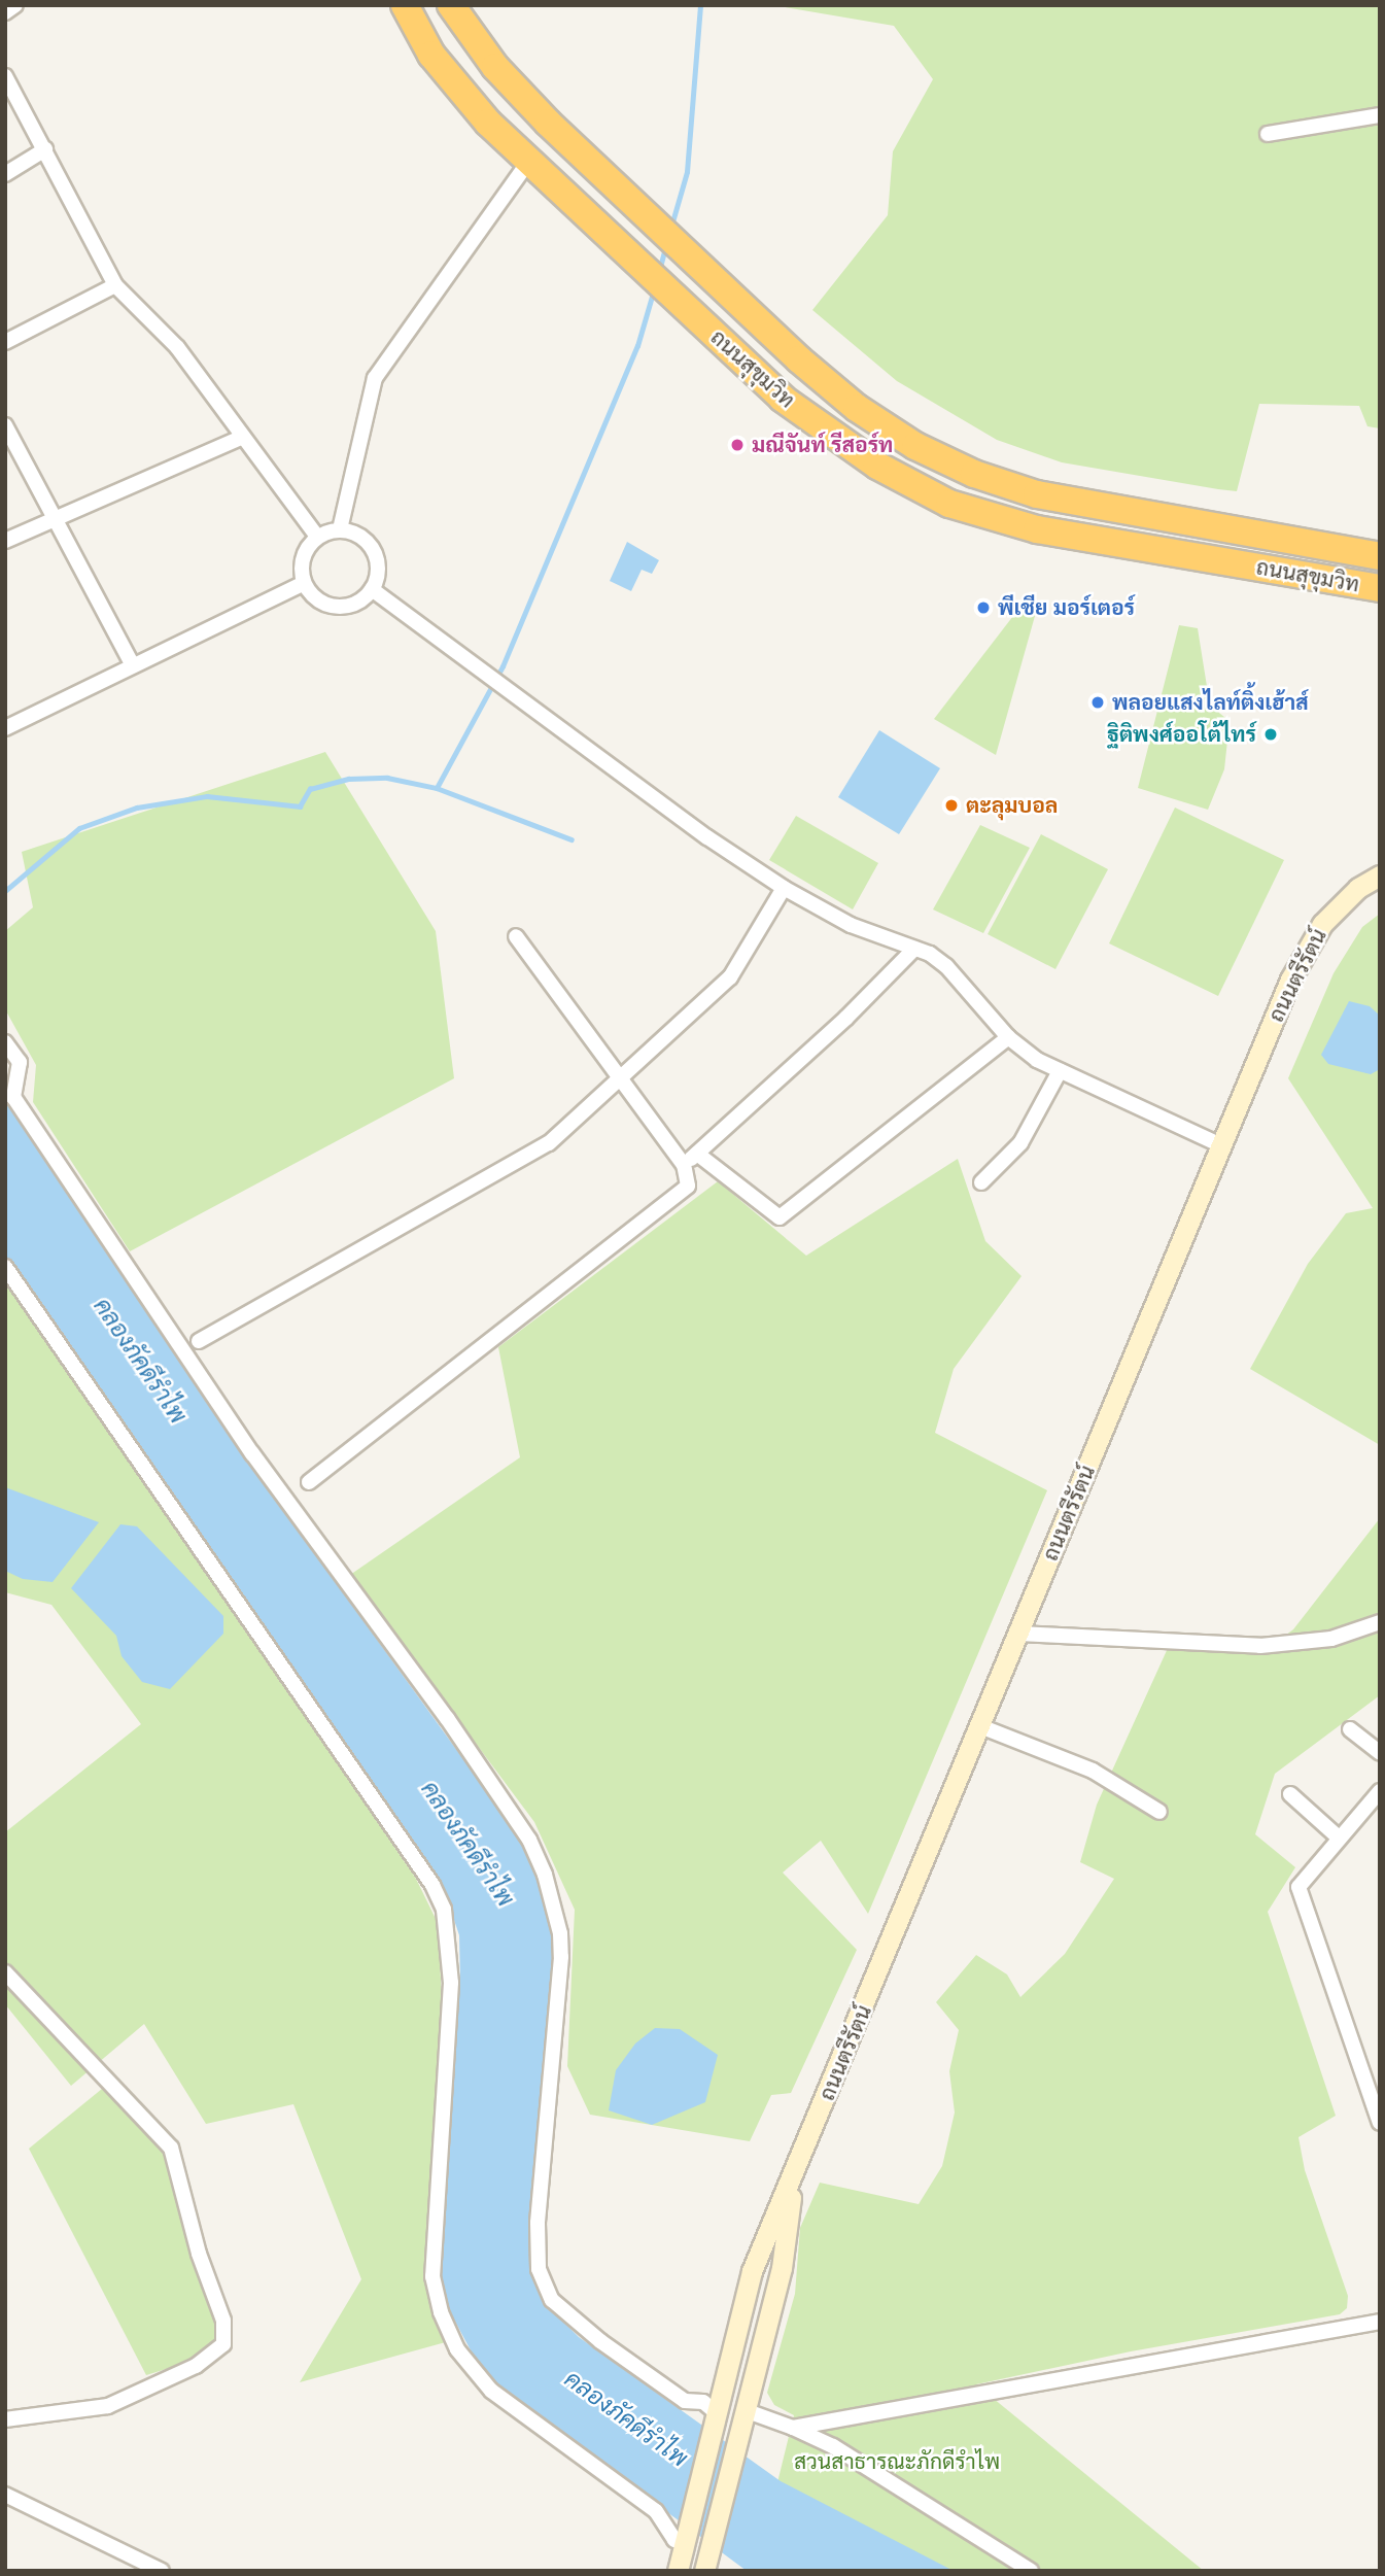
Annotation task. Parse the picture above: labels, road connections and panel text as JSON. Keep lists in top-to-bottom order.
{
  "streets": {
    "highway": ["ถนนสุขุมวิท"],
    "main road": ["ถนนตรีรัตน์"]
  },
  "water": ["คลองภัคดีรำไพ"],
  "parks": ["สวนสาธารณะภักดีรำไพ"],
  "places": [
    "มณีจันท์ รีสอร์ท",
    "พีเชีย มอร์เตอร์",
    "พลอยแสงไลท์ติ้งเฮ้าส์",
    "ฐิติพงศ์ออโต้ไทร์",
    "ตะลุมบอล"
  ]
}
